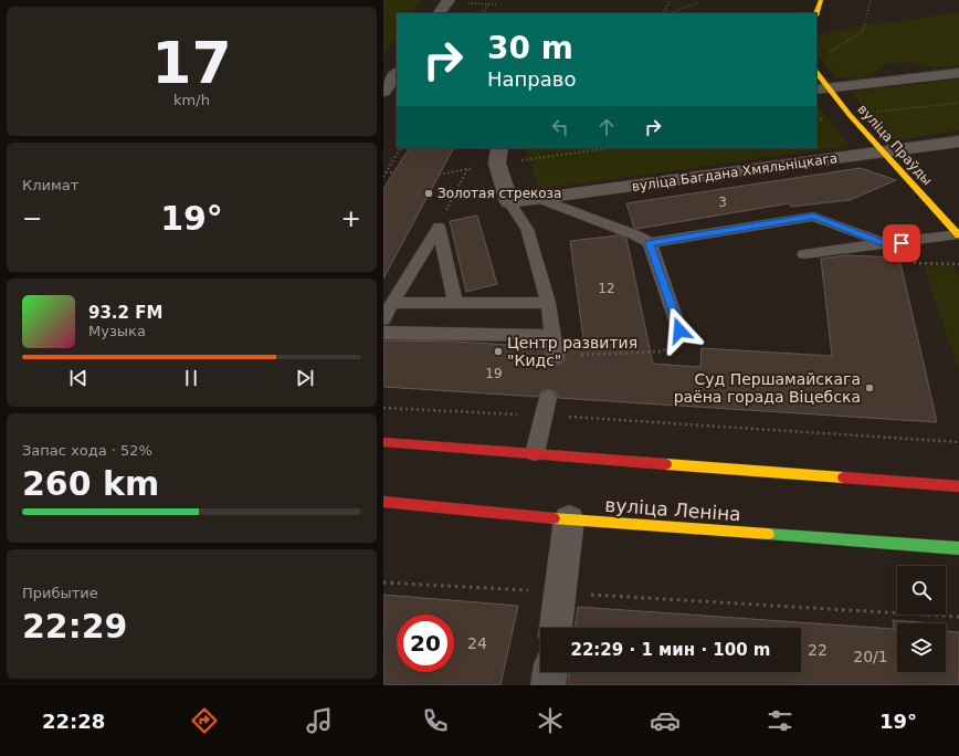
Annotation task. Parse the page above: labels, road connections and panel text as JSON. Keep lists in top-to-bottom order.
{
  "streets": {
    "main road": ["вуліца Праўды", "вуліца Леніна"],
    "street": ["вуліца Багдана Хмяльніцкага"]
  },
  "crossings": [
    ["вуліца Праўды", "вуліца Багдана Хмяльніцкага"]
  ],
  "places": ["Золотая стрекоза", "Центр развития \"Кидс\"", "Суд Першамайскага раёна горада Віцебска"],
  "house_numbers": [
    "3",
    "12",
    "19",
    "24",
    "22",
    "20/1"
  ],
  "page": {
    "tile": [
      ["17", "km/h"],
      "Климат",
      ["Запас хода · 52%", "260 km"],
      ["Прибытие", "22:29"]
    ],
    "turn": ["30 m", "Направо"],
    "heat": ["−", "19°", "+"],
    "song": ["93.2 FM", "Музыка"],
    "limit": "20",
    "trip": "22:29 · 1 мин · 100 m",
    "tabs": ["22:28", "19°"]
  }
}
